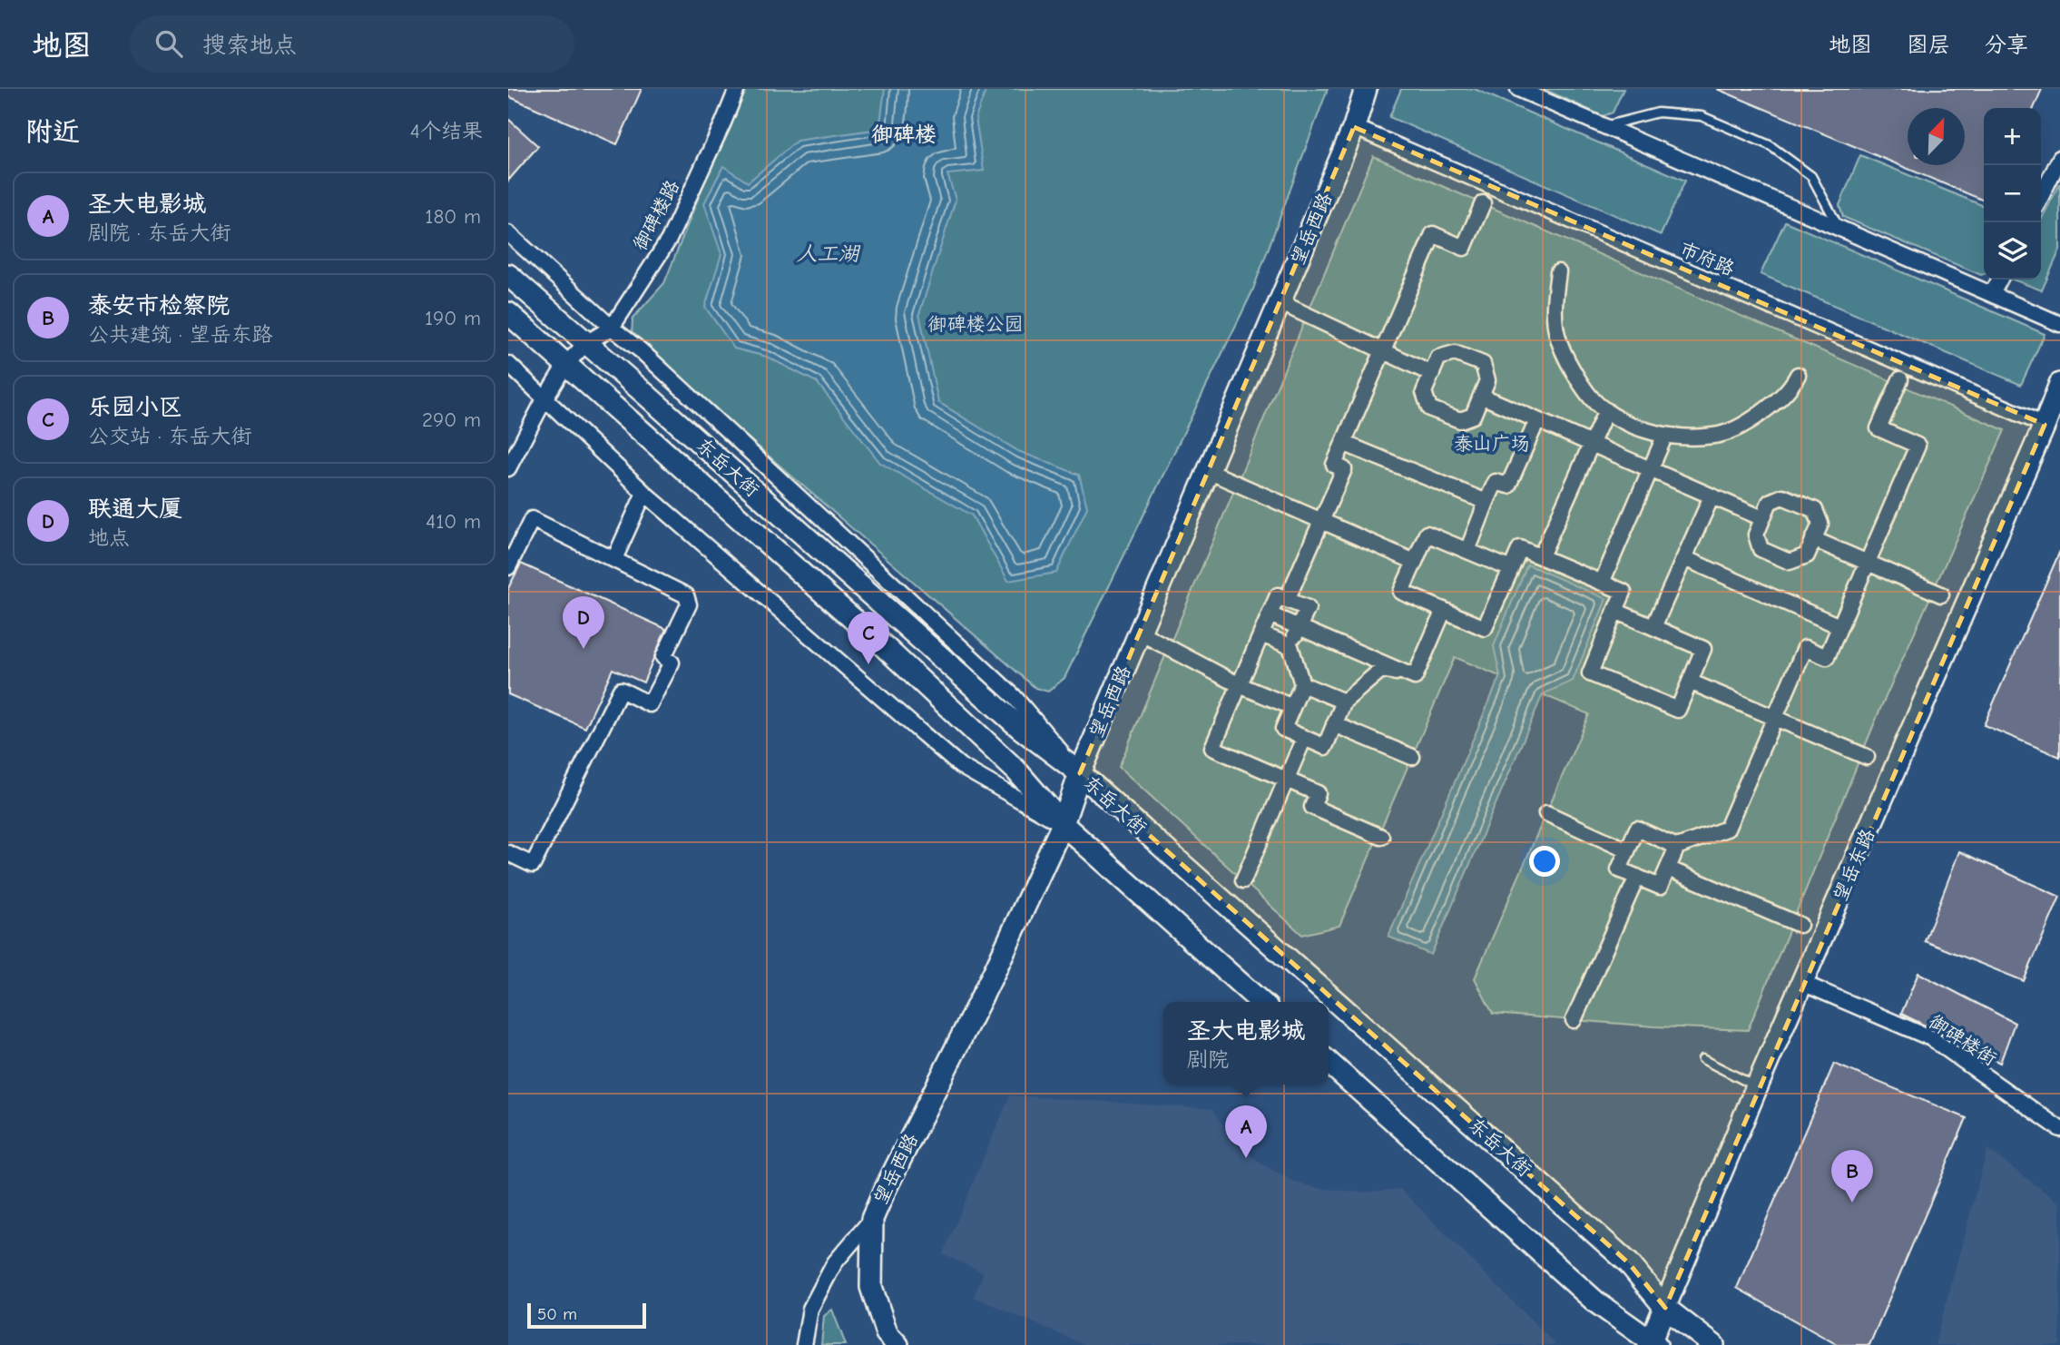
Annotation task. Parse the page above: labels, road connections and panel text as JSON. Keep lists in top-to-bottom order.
{
  "streets": {
    "main road": ["望岳西路", "东岳大街", "望岳东路"],
    "street": ["御碑楼路", "市府路", "御碑楼街"]
  },
  "crossings": [
    ["御碑楼路", "东岳大街"],
    ["望岳西路", "市府路"],
    ["望岳西路", "东岳大街"],
    ["市府路", "望岳东路"],
    ["东岳大街", "望岳东路"],
    ["望岳东路", "御碑楼街"]
  ],
  "districts": ["御碑楼"],
  "water": ["人工湖"],
  "parks": ["御碑楼公园", "泰山广场"],
  "scale_bar": "50 m",
  "north": "top right",
  "page": {
    "header": "地图",
    "search": "搜索地点",
    "nav": ["地图", "图层", "分享"],
    "heading": ["附近", "4个结果"],
    "map_buttons": ["+", "−"],
    "list": [
      {
        "mark": "A",
        "name": "圣大电影城",
        "note": "剧院 · 东岳大街",
        "value": "180 m"
      },
      {
        "mark": "B",
        "name": "泰安市检察院",
        "note": "公共建筑 · 望岳东路",
        "value": "190 m"
      },
      {
        "mark": "C",
        "name": "乐园小区",
        "note": "公交站 · 东岳大街",
        "value": "290 m"
      },
      {
        "mark": "D",
        "name": "联通大厦",
        "note": "地点",
        "value": "410 m"
      }
    ],
    "pins": [
      "D",
      "C",
      "A",
      "B"
    ],
    "popup": ["圣大电影城", "剧院"],
    "scale": "50 m"
  }
}
